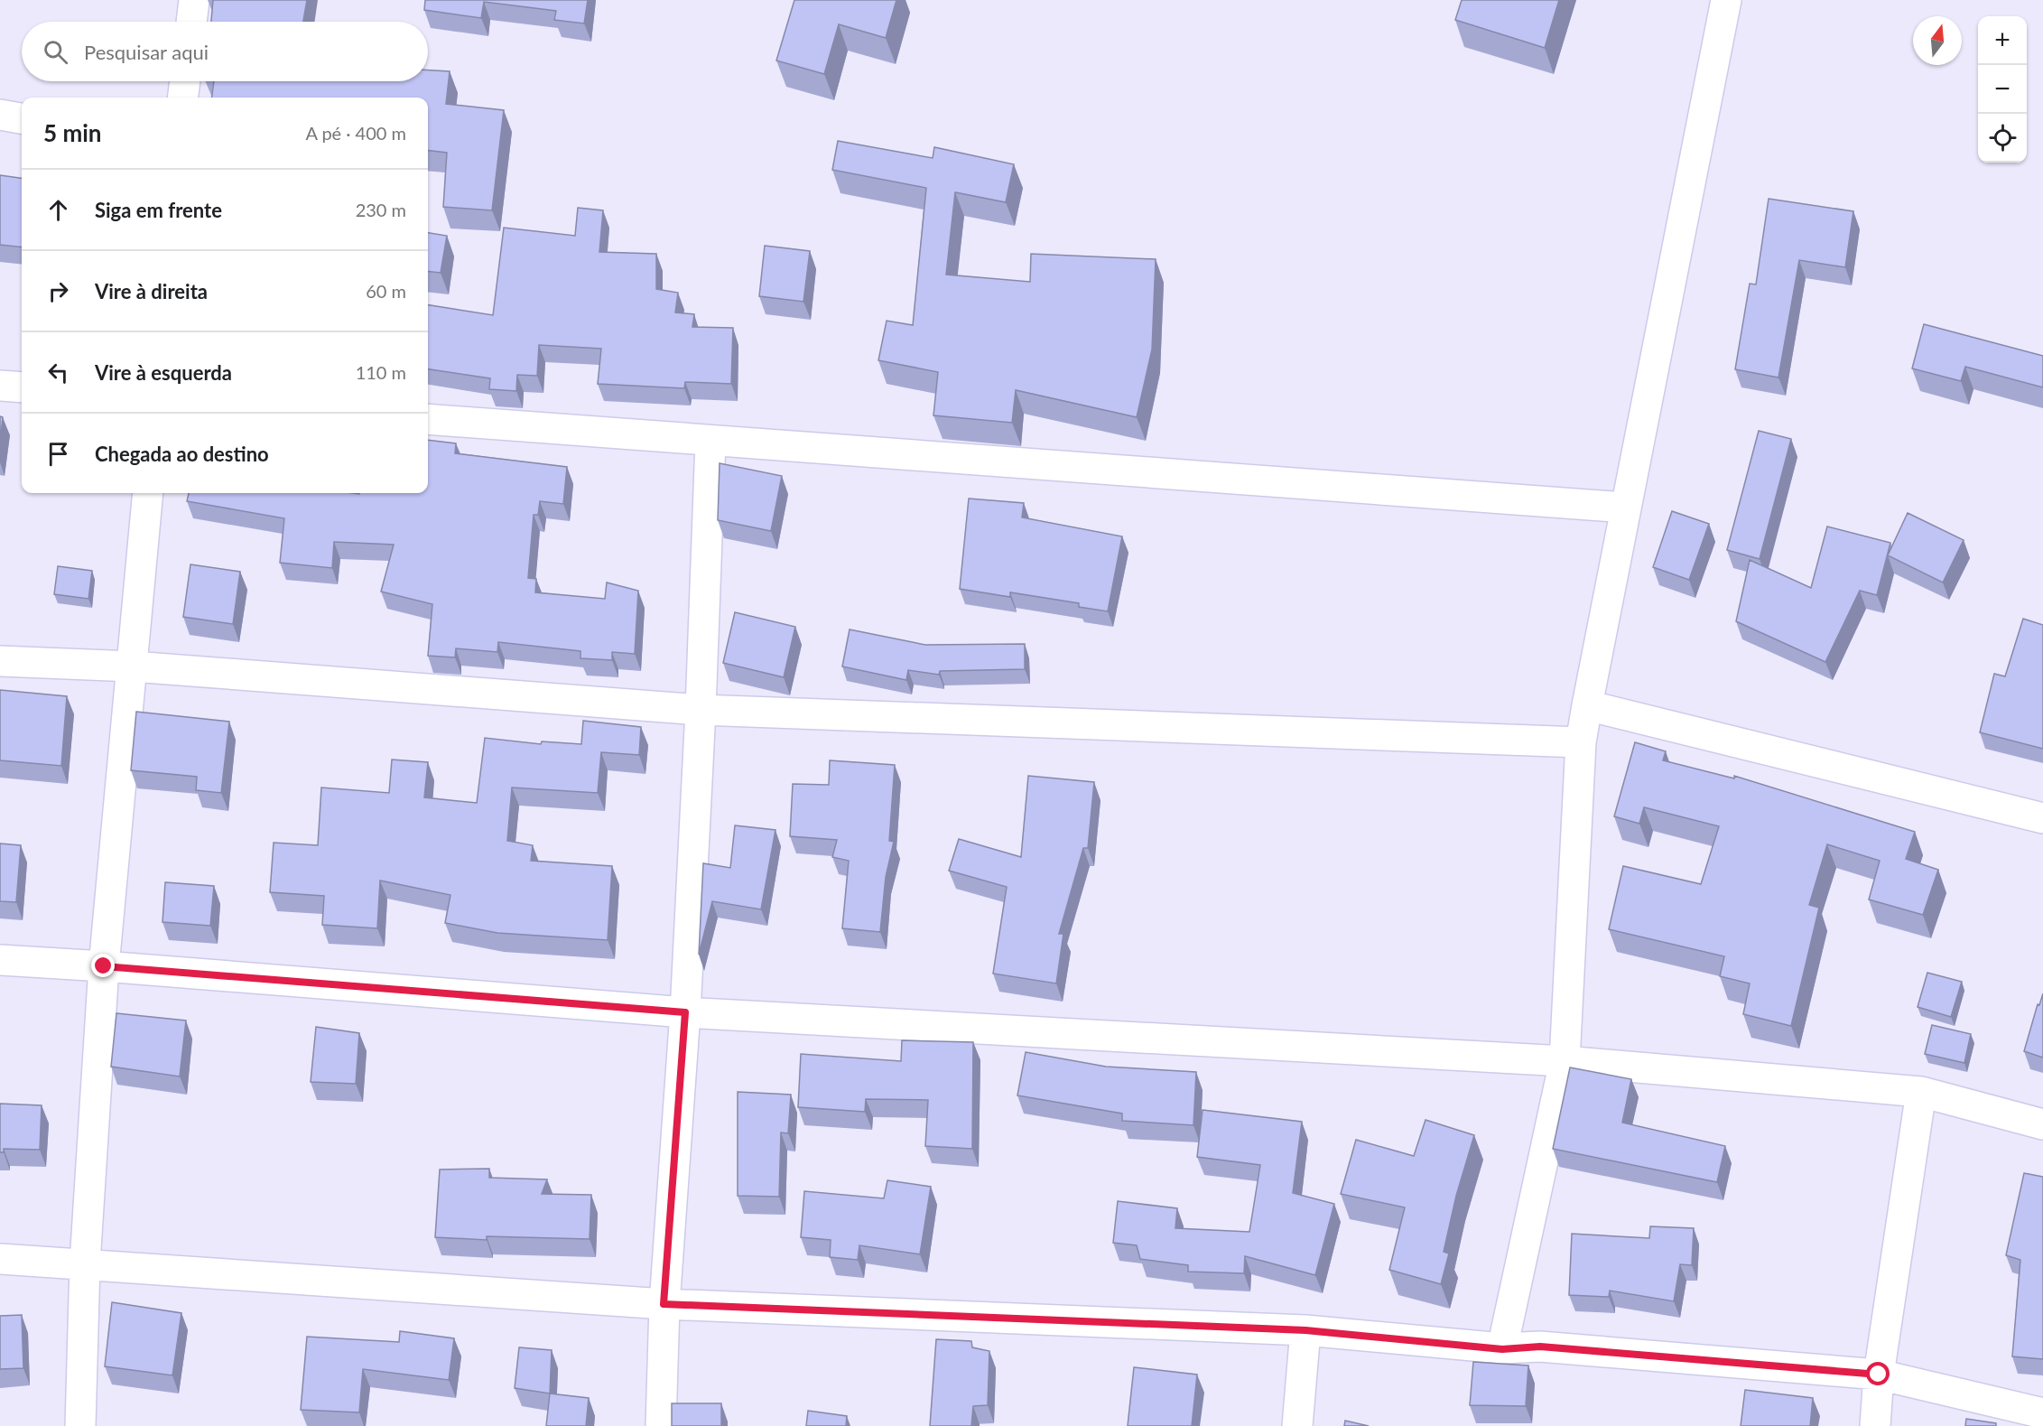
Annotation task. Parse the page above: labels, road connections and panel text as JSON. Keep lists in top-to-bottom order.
{
  "north": "top",
  "page": {
    "map_buttons": ["+", "−"],
    "search": "Pesquisar aqui",
    "heading": ["5 min", "A pé · 400 m"],
    "list": [
      ["Siga em frente", "230 m"],
      ["Vire à direita", "60 m"],
      ["Vire à esquerda", "110 m"],
      "Chegada ao destino"
    ]
  }
}
